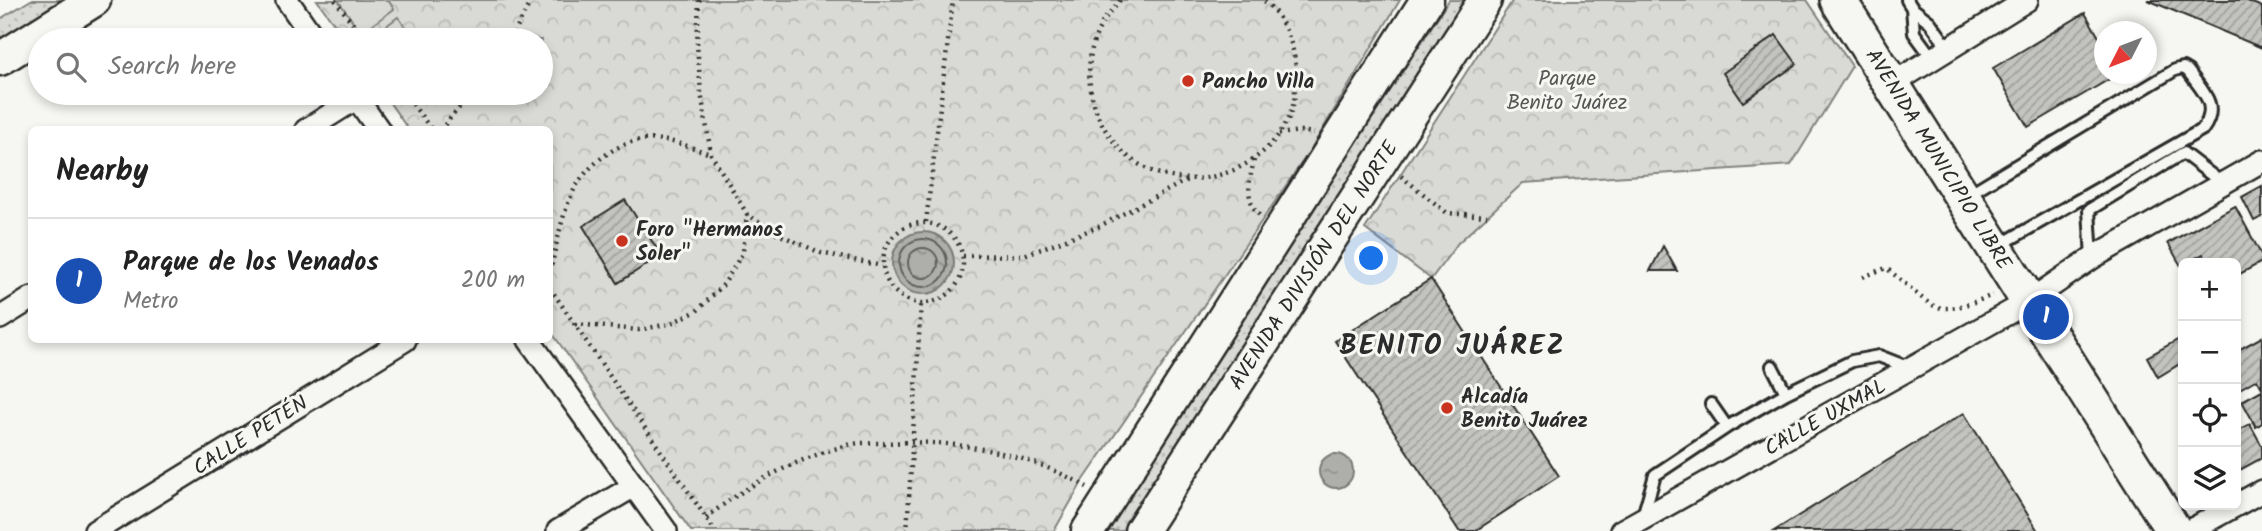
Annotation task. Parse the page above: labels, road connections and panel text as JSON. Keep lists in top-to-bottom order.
{
  "streets": {
    "main road": ["AVENIDA MUNICIPIO LIBRE", "AVENIDA DIVISIÓN DEL NORTE"],
    "street": ["CALLE UXMAL", "CALLE PETÉN"]
  },
  "crossings": [
    ["AVENIDA MUNICIPIO LIBRE", "CALLE UXMAL"]
  ],
  "districts": ["BENITO JUÁREZ"],
  "parks": ["Parque Benito Juárez"],
  "places": ["Pancho Villa", "Foro \"Hermanos Soler\"", "Alcadía Benito Juárez"],
  "north": "bottom left",
  "page": {
    "search": "Search here",
    "heading": "Nearby",
    "list": [
      {
        "mark": "1",
        "name": "Parque de los Venados",
        "note": "Metro",
        "value": "200 m"
      }
    ],
    "map_buttons": ["+", "−"],
    "pins": "1"
  }
}
